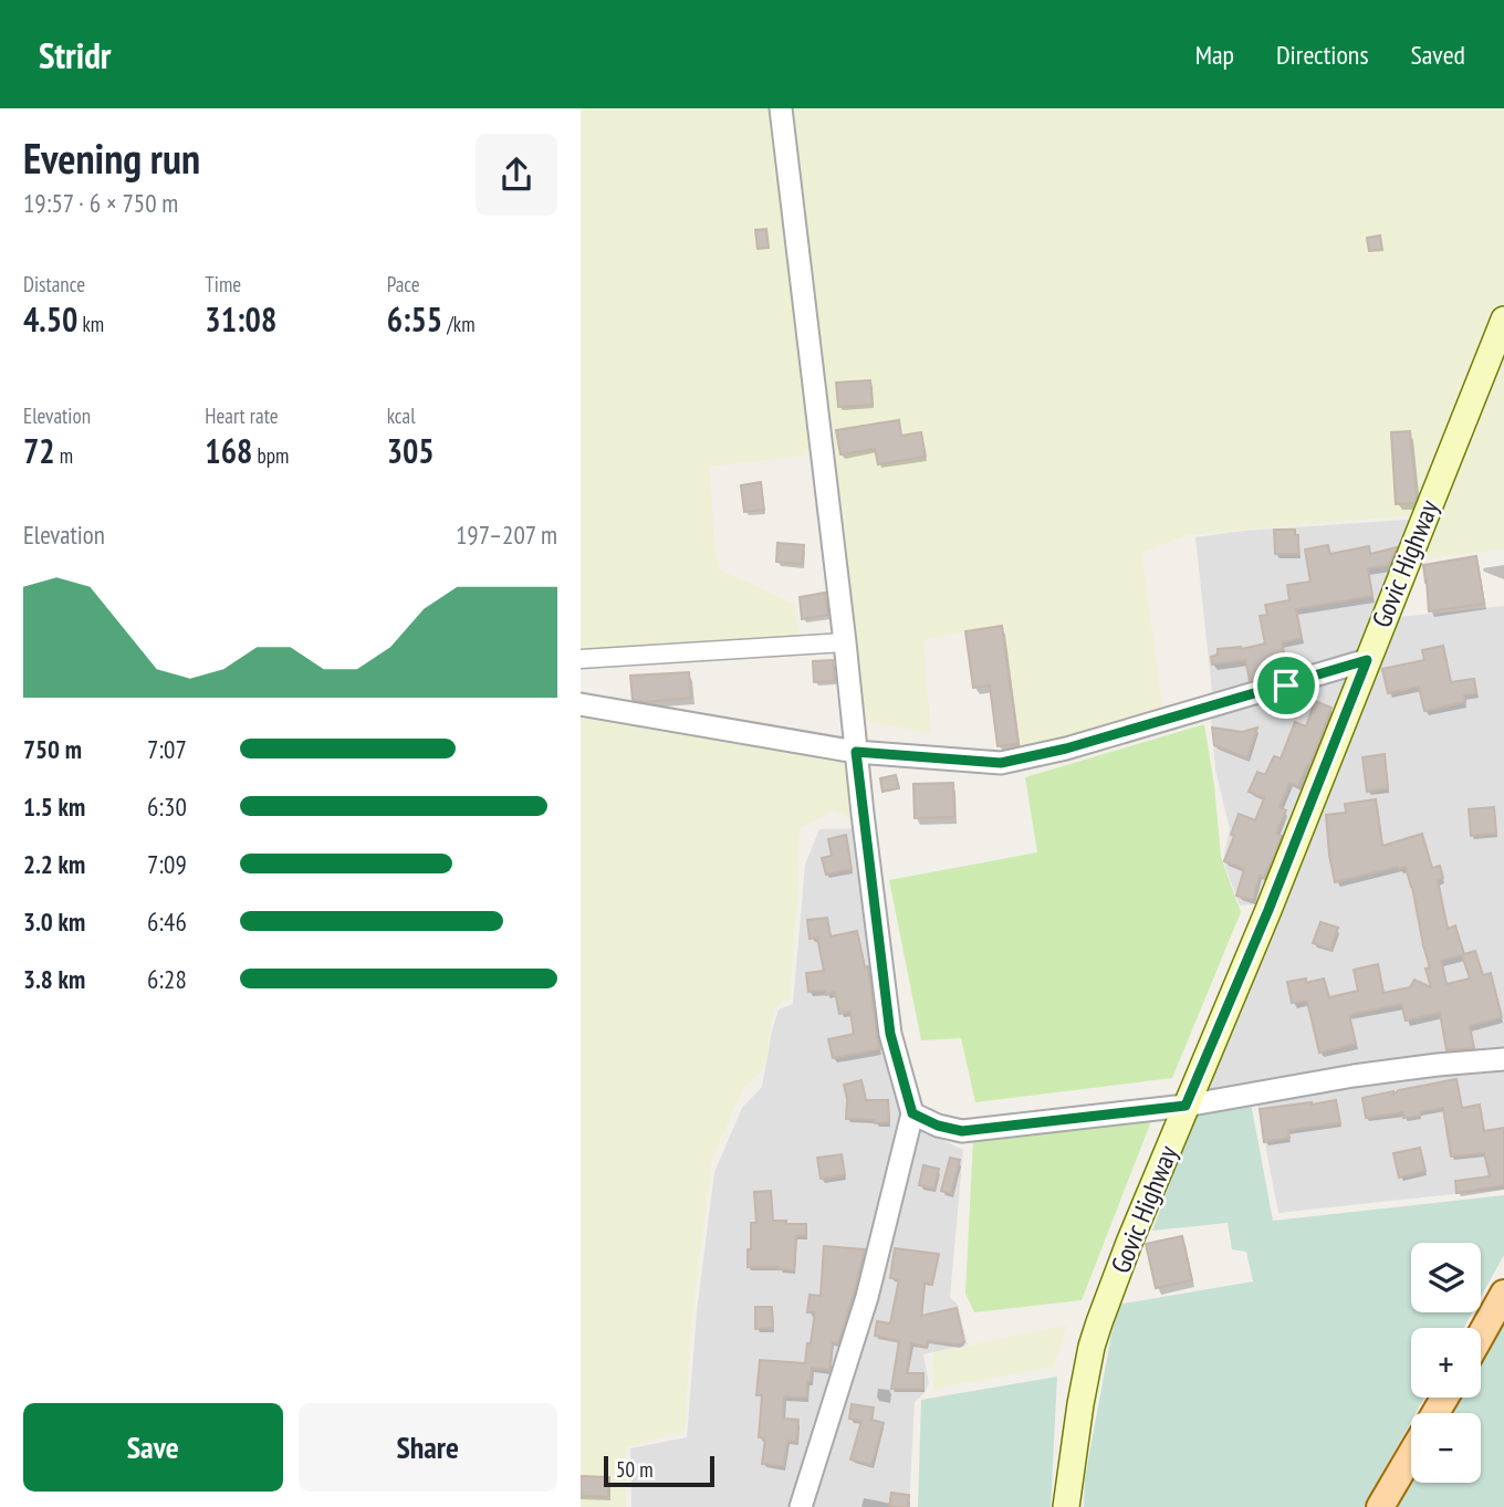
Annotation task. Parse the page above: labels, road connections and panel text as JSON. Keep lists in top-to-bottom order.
{
  "streets": {
    "main road": ["Govic Highway"]
  },
  "scale_bar": "50 m",
  "page": {
    "header": "Stridr",
    "nav": ["Map", "Directions", "Saved"],
    "heading": ["Evening run", "19:57 · 6 × 750 m"],
    "stats": [
      ["Distance", "4.50 km"],
      ["Time", "31:08"],
      ["Pace", "6:55 /km"],
      ["Elevation", "72 m"],
      ["Heart rate", "168 bpm"],
      ["kcal", "305"]
    ],
    "chart": ["Elevation", "197–207 m"],
    "list": [
      {
        "name": "750 m",
        "note": "7:07"
      },
      {
        "name": "1.5 km",
        "note": "6:30"
      },
      {
        "name": "2.2 km",
        "note": "7:09"
      },
      {
        "name": "3.0 km",
        "note": "6:46"
      },
      {
        "name": "3.8 km",
        "note": "6:28"
      }
    ],
    "map_buttons": ["+", "−"],
    "buttons": ["Save", "Share"],
    "scale": "50 m"
  }
}
